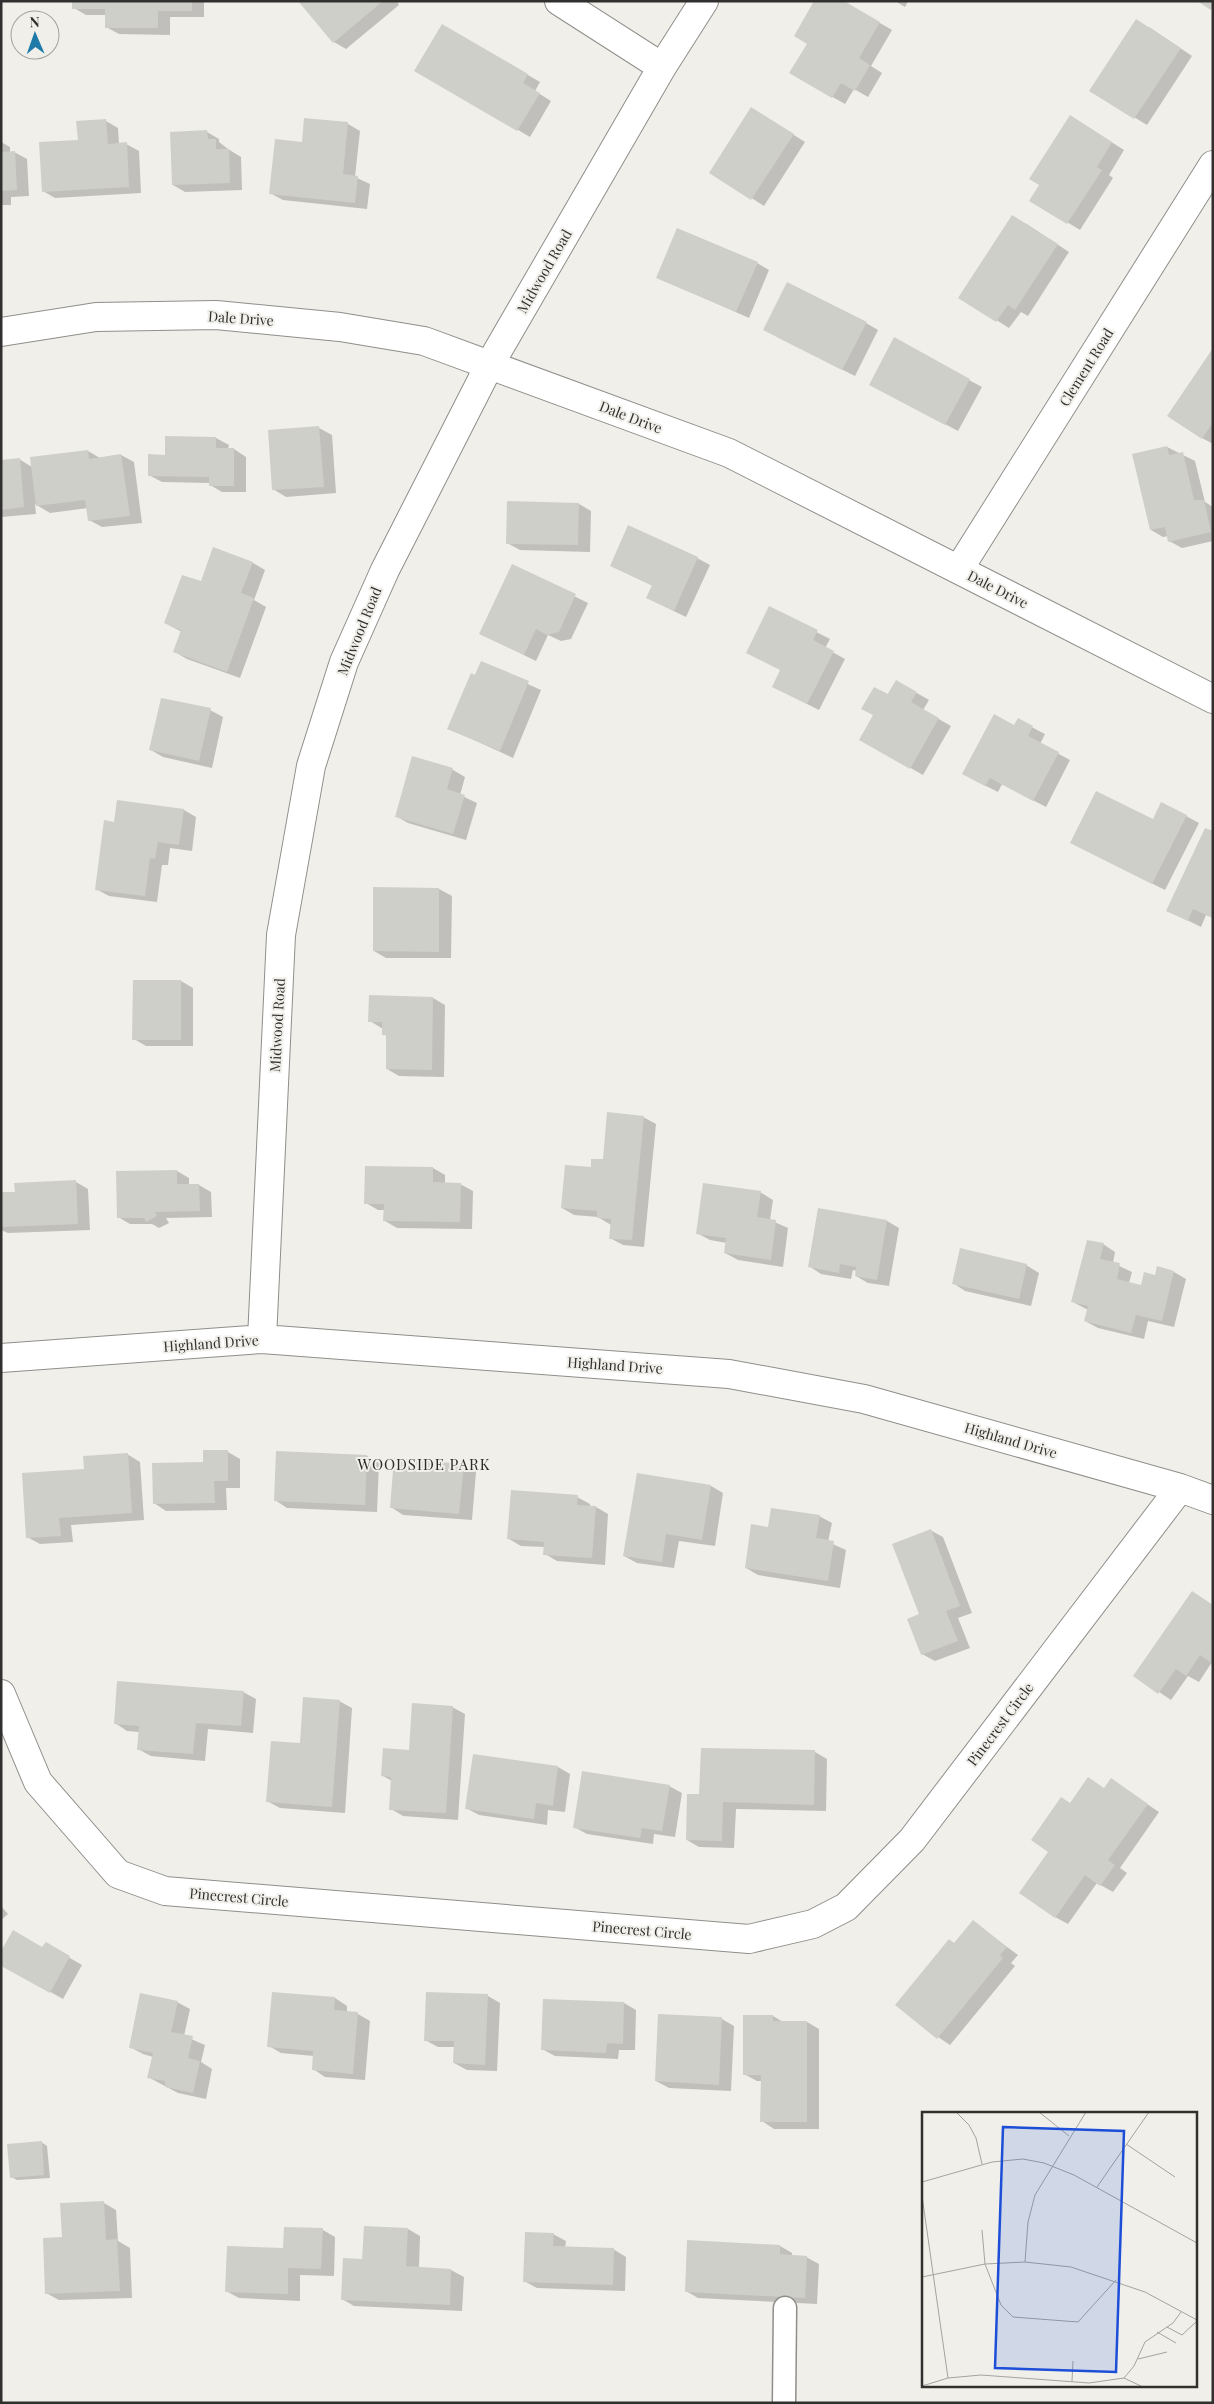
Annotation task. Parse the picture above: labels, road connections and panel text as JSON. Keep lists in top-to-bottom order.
{
  "streets": {
    "street": [
      "Midwood Road",
      "Dale Drive",
      "Clement Road",
      "Highland Drive",
      "Pinecrest Circle"
    ]
  },
  "crossings": [
    ["Midwood Road", "Dale Drive"],
    ["Midwood Road", "Highland Drive"],
    ["Dale Drive", "Clement Road"],
    ["Highland Drive", "Pinecrest Circle"]
  ],
  "districts": ["WOODSIDE PARK"],
  "north": "top"
}
